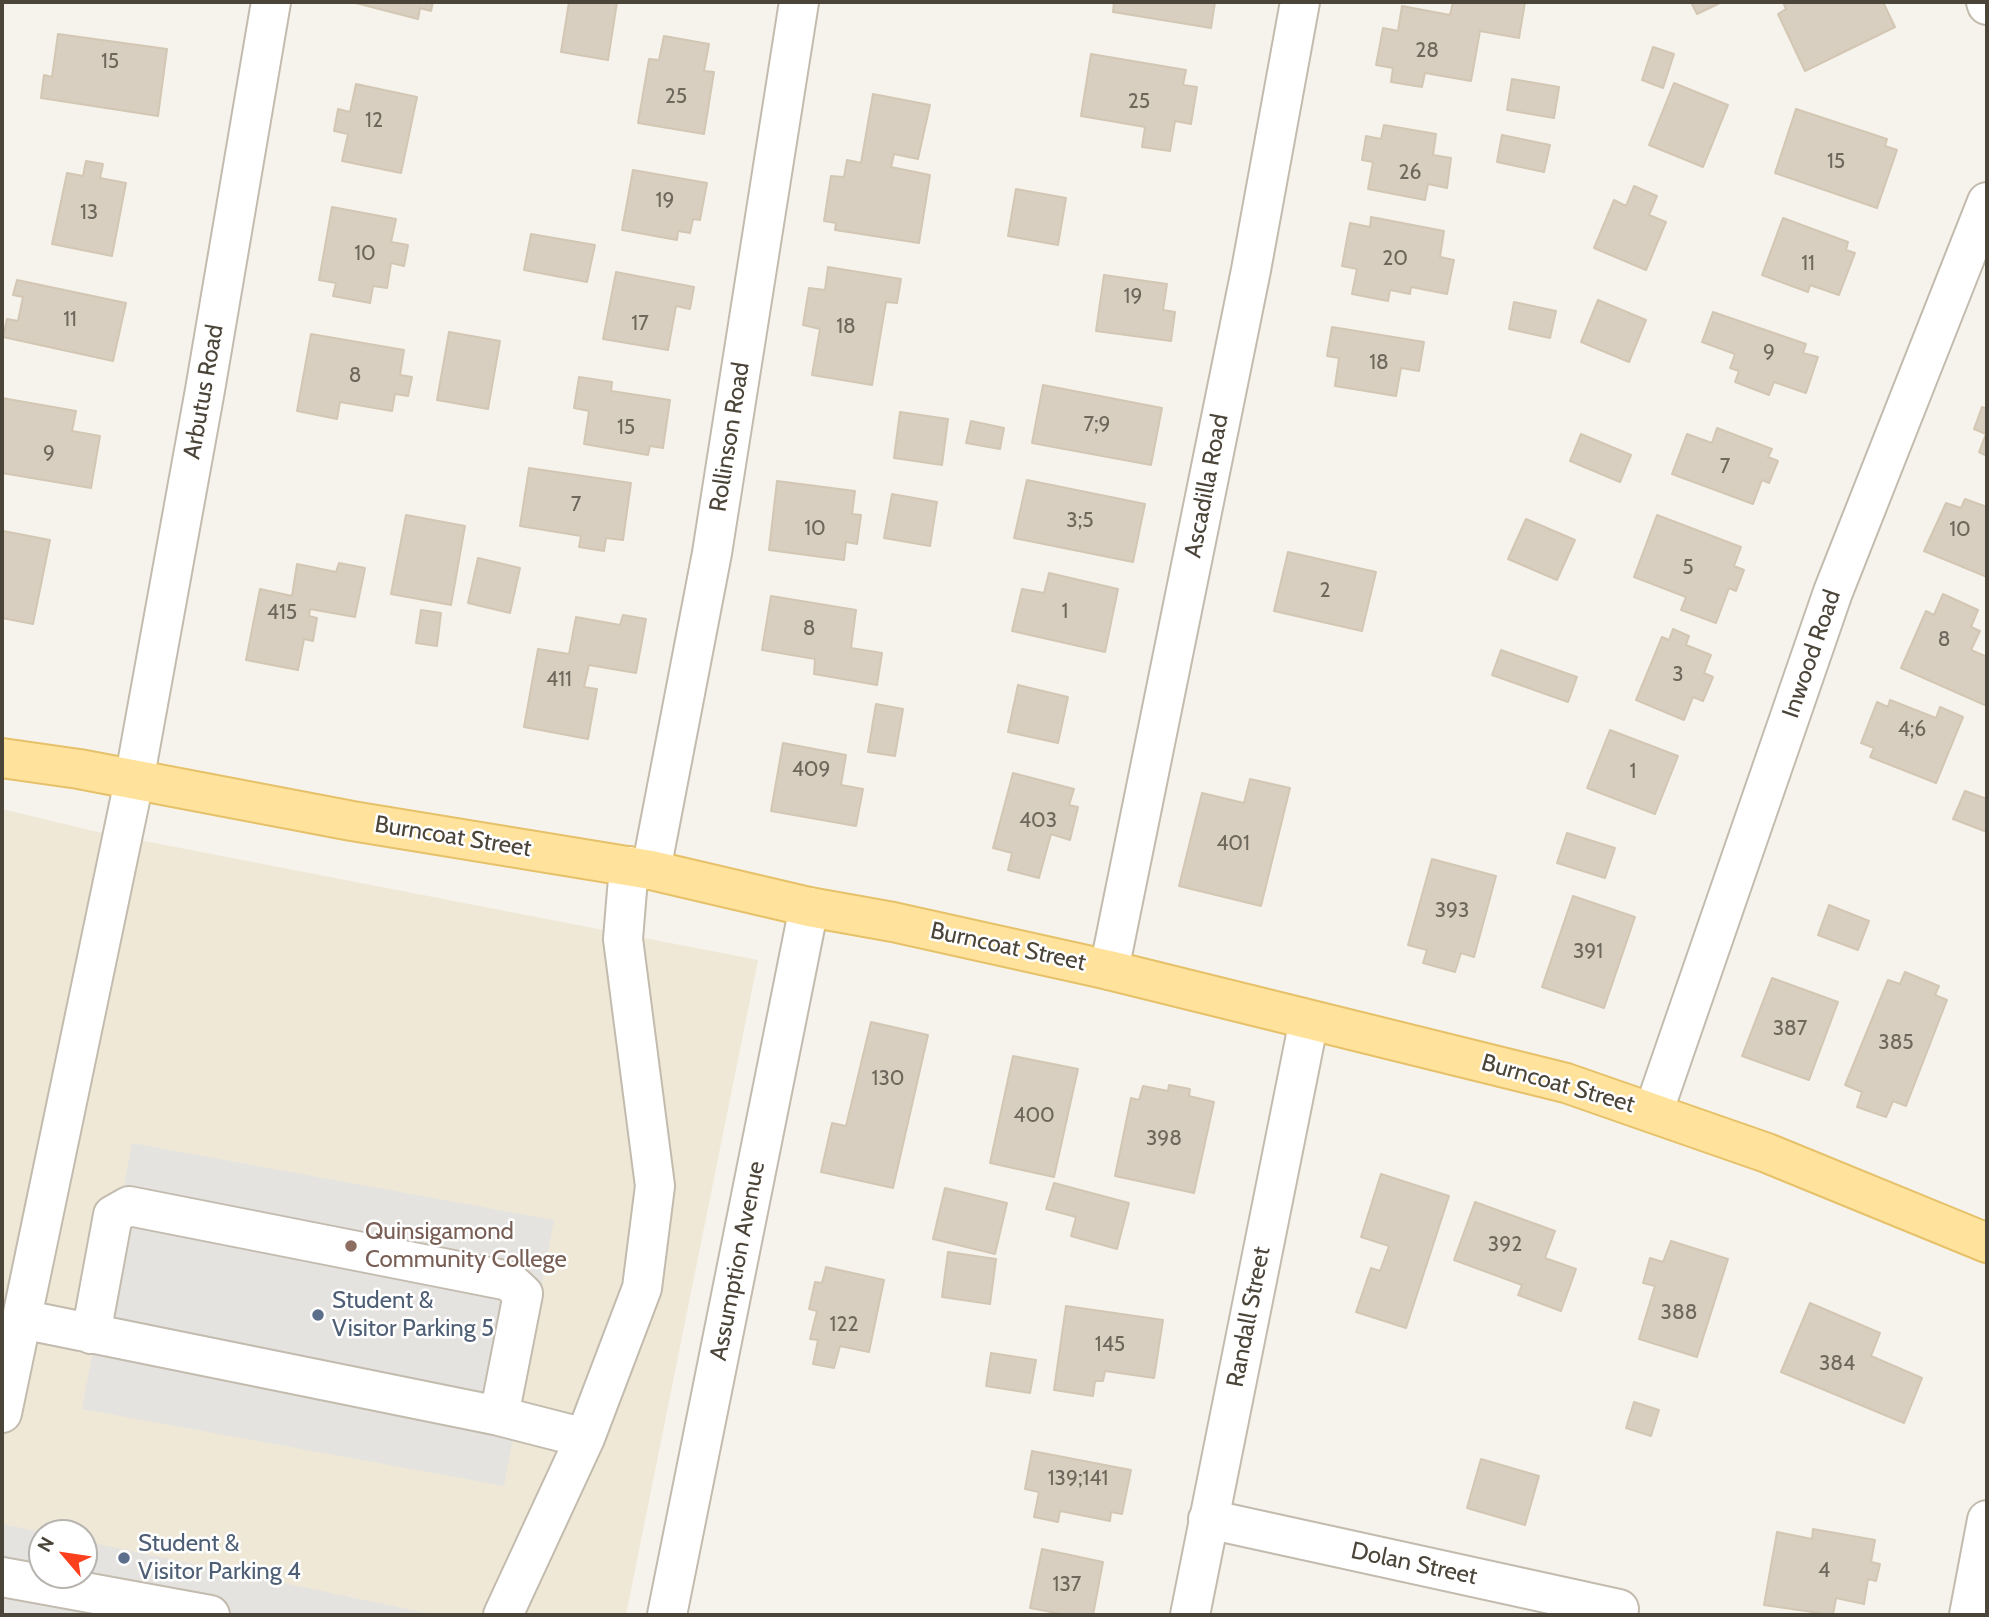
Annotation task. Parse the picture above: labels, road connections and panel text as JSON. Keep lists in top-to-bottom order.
{
  "streets": {
    "main road": ["Burncoat Street"],
    "street": [
      "Arbutus Road",
      "Rollinson Road",
      "Ascadilla Road",
      "Inwood Road",
      "Assumption Avenue",
      "Randall Street",
      "Dolan Street"
    ]
  },
  "crossings": [
    ["Arbutus Road", "Burncoat Street"],
    ["Rollinson Road", "Burncoat Street"],
    ["Ascadilla Road", "Burncoat Street"],
    ["Inwood Road", "Burncoat Street"],
    ["Burncoat Street", "Assumption Avenue"],
    ["Burncoat Street", "Randall Street"],
    ["Randall Street", "Dolan Street"]
  ],
  "places": ["Quinsigamond Community College", "Student & Visitor Parking 5", "Student & Visitor Parking 4"],
  "house_numbers": [
    "28",
    "15",
    "25",
    "25",
    "12",
    "15",
    "26",
    "19",
    "13",
    "10",
    "20",
    "11",
    "19",
    "11",
    "17",
    "18",
    "9",
    "18",
    "8",
    "7;9",
    "15",
    "9",
    "7",
    "7",
    "3;5",
    "10",
    "10",
    "5",
    "2",
    "1",
    "415",
    "8",
    "8",
    "3",
    "411",
    "4;6",
    "409",
    "1",
    "403",
    "401",
    "393",
    "391",
    "387",
    "385",
    "130",
    "400",
    "398",
    "392",
    "388",
    "122",
    "145",
    "384",
    "139;141",
    "4",
    "137"
  ],
  "north": "top left"
}
